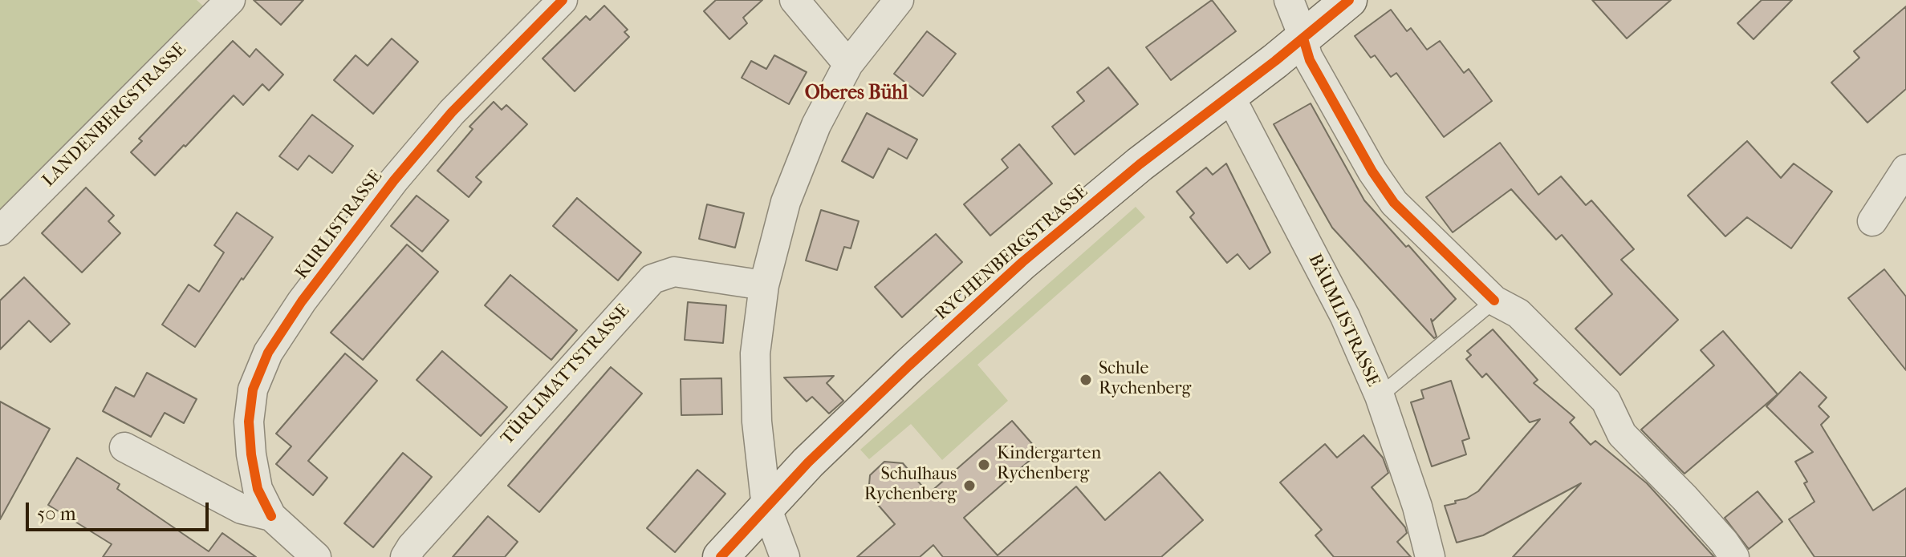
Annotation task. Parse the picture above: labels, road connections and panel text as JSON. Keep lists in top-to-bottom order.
{
  "streets": {
    "street": [
      "LANDENBERGSTRASSE",
      "KURLISTRASSE",
      "RYCHENBERGSTRASSE",
      "BÄUMLISTRASSE",
      "TÜRLIMATTSTRASSE"
    ]
  },
  "crossings": [
    ["RYCHENBERGSTRASSE", "BÄUMLISTRASSE"]
  ],
  "districts": ["Oberes Bühl"],
  "places": ["Schule Rychenberg", "Kindergarten Rychenberg", "Schulhaus Rychenberg"],
  "scale_bar": "50 m"
}
